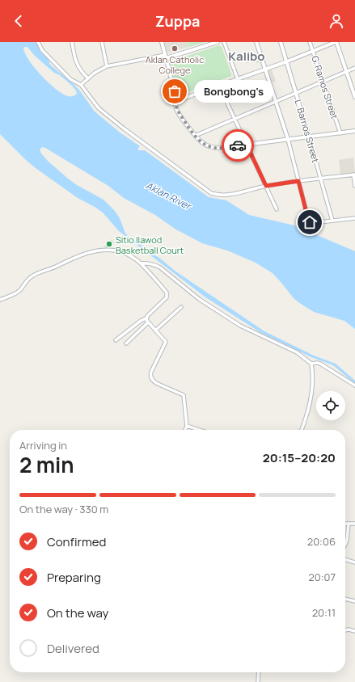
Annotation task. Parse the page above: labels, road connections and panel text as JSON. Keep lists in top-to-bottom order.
{
  "streets": {
    "street": ["G. Ramos Street", "L. Barrios Street"]
  },
  "districts": ["Kalibo"],
  "water": ["Aklan River"],
  "places": ["Aklan Catholic College", "Bongbong's", "Sitio Ilawod Basketball Court"],
  "page": {
    "header": "Zuppa",
    "bubble": "Bongbong's",
    "heading": ["2 min", "Arriving in", "20:15–20:20"],
    "bar": "On the way · 330 m",
    "list": [
      ["Confirmed", "20:06"],
      ["Preparing", "20:07"],
      ["On the way", "20:11"],
      "Delivered"
    ]
  }
}
